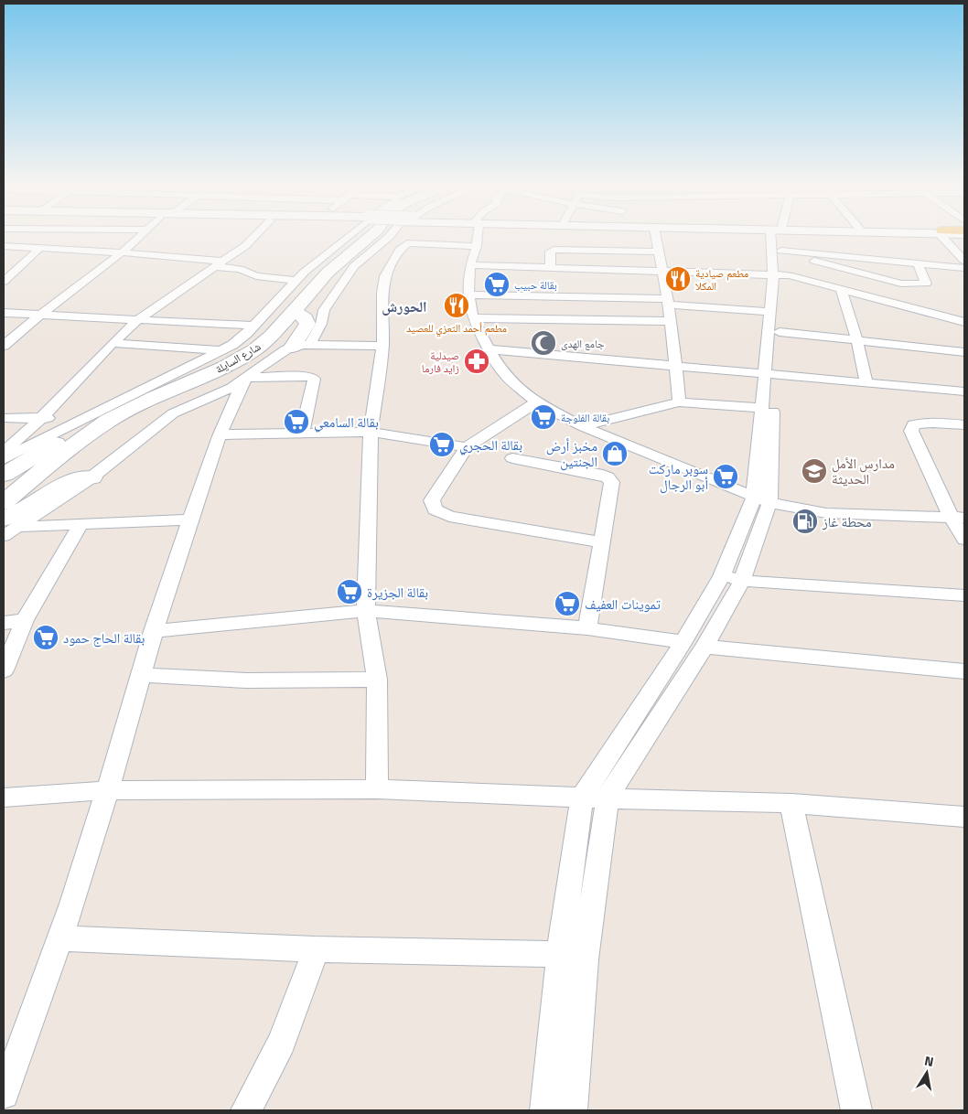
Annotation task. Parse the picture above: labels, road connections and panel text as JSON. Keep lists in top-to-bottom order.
{
  "streets": {
    "main road": ["شارع السايلة"]
  },
  "districts": ["الحورش"],
  "places": {
    "restaurant": ["مطعم صيادية المكلا", "مطعم أحمد التعزي للعصيد"],
    "supermarket": [
      "بقالة حبيب",
      "بقالة الفلوجة",
      "بقالة السامعي",
      "بقالة الحجري",
      "سوبر ماركت أبو الرجال",
      "بقالة الجزيرة",
      "تموينات العفيف",
      "بقالة الحاج حمود"
    ],
    "mosque": ["جامع الهدى"],
    "pharmacy": ["صيدلية زايد فارما"],
    "shop": ["مخبز أرض الجنتين"],
    "school or university": ["مدارس الأمل الحديثة"],
    "fuel station": ["محطة غاز"]
  },
  "north": "top"
}
